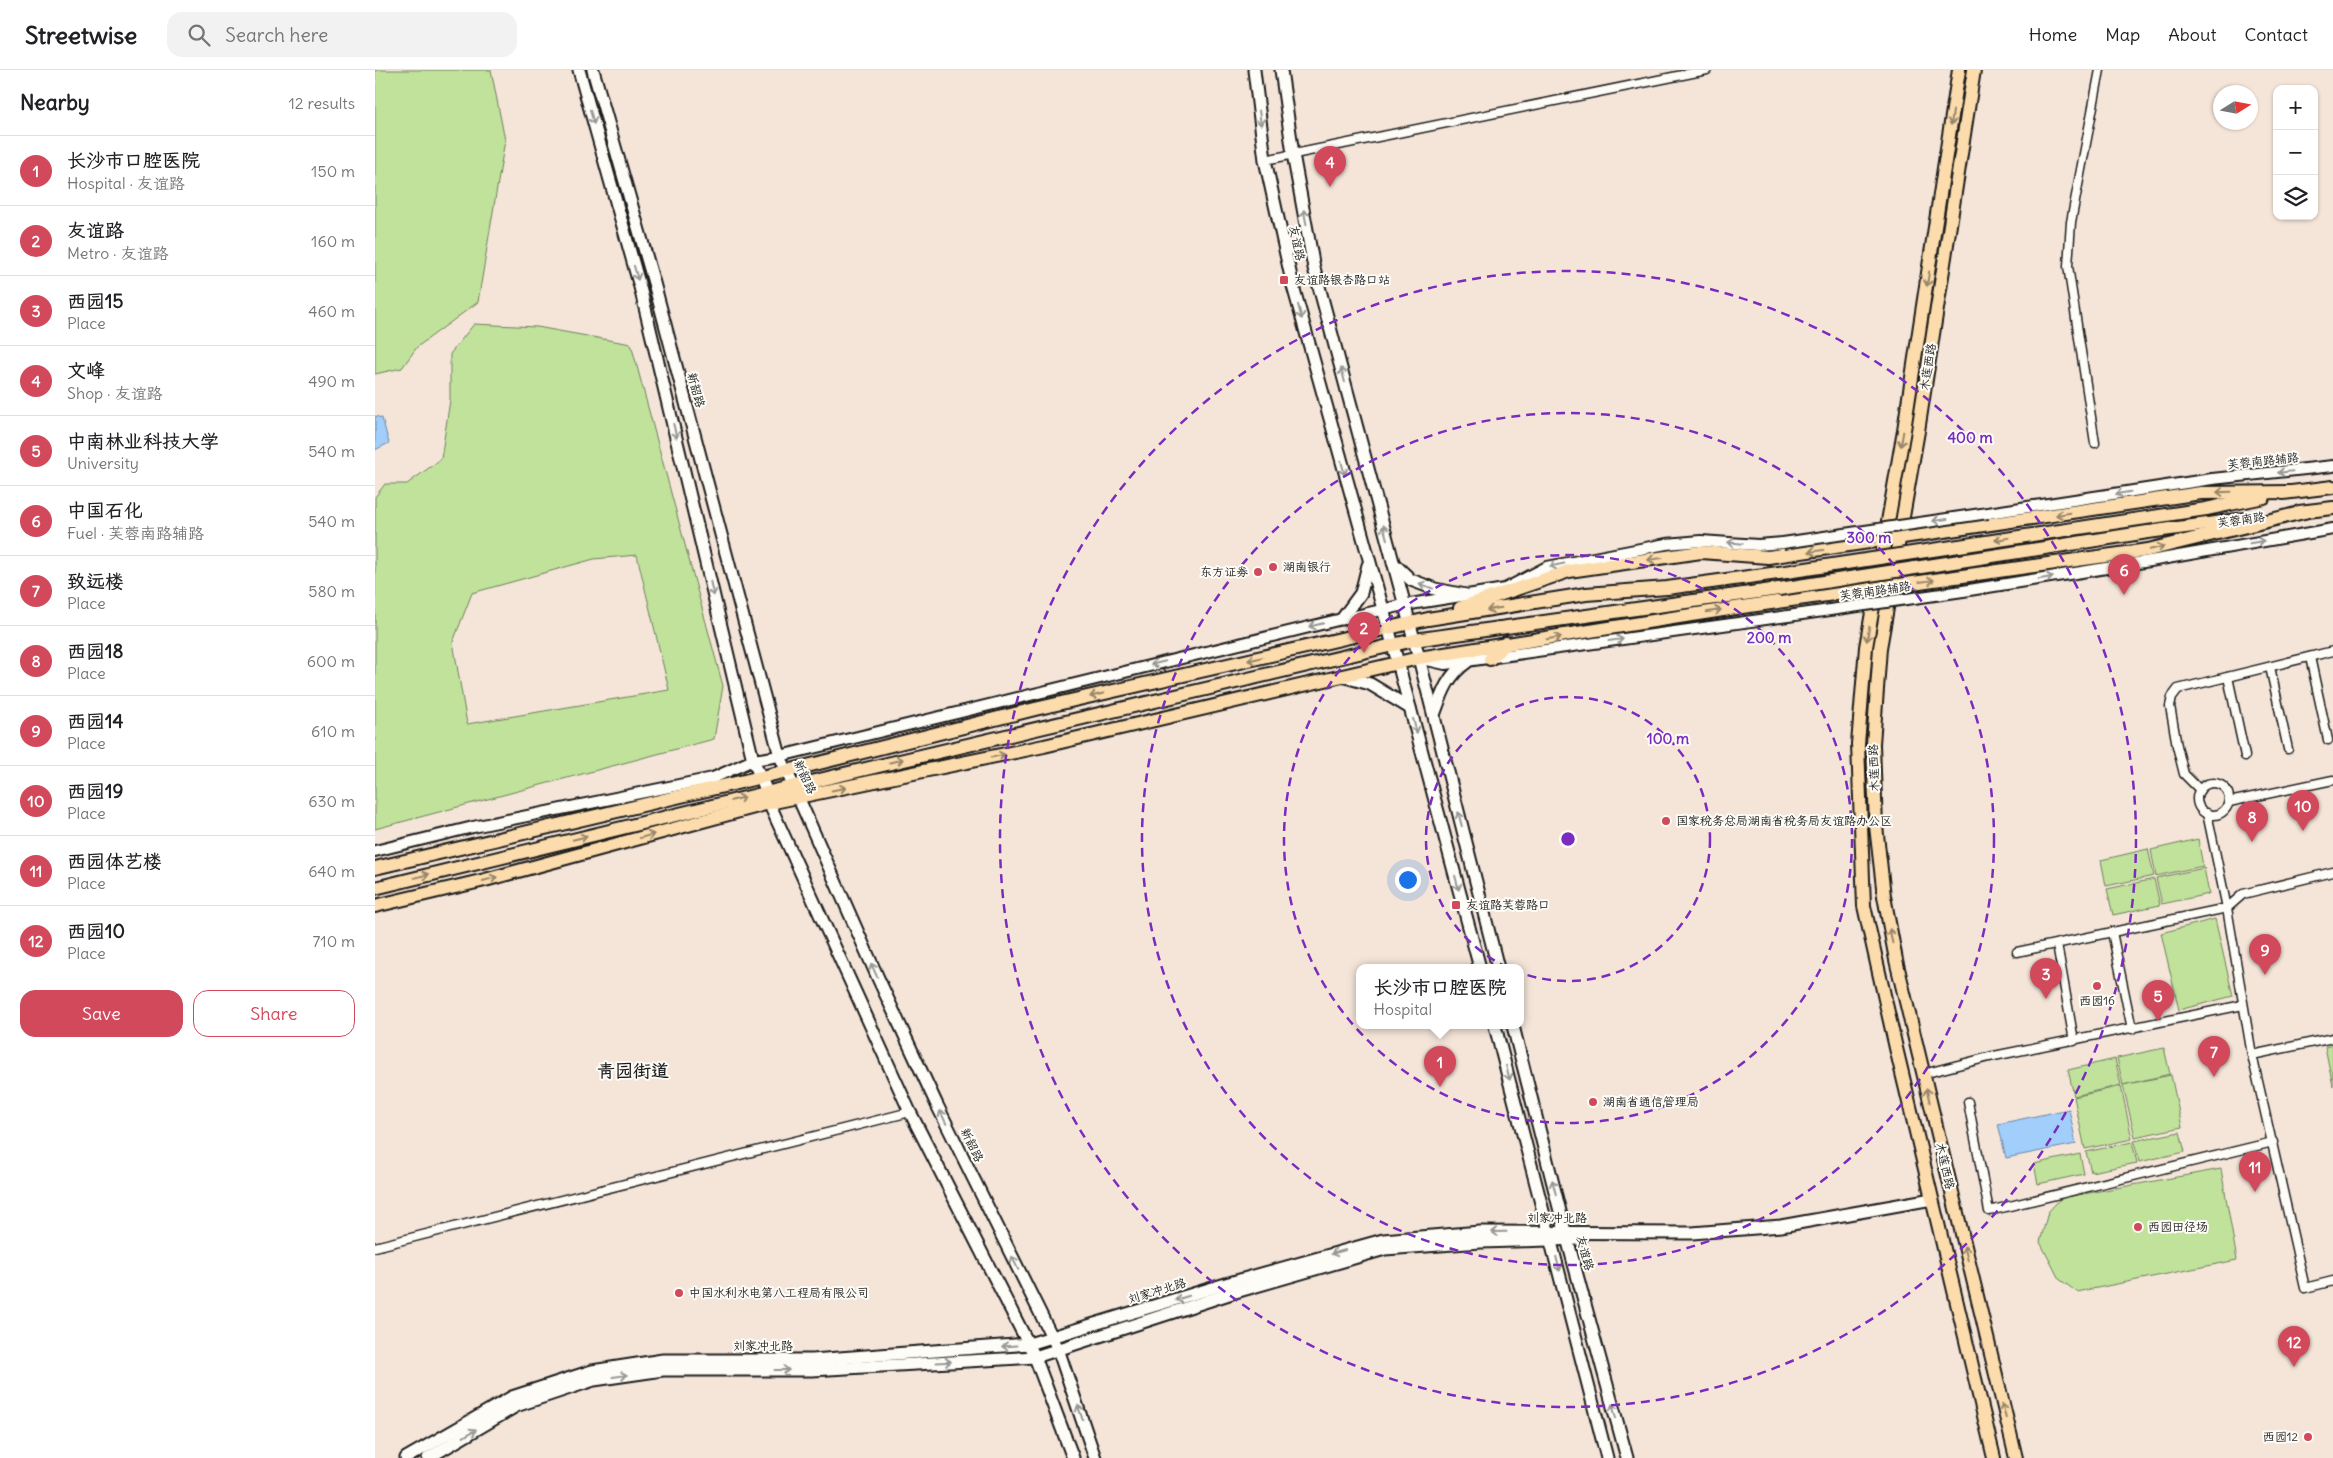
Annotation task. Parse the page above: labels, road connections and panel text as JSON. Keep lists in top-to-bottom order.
{
  "streets": {
    "main road": [
      "友谊路",
      "木莲西路",
      "新韶路",
      "芙蓉南路",
      "刘家冲北路"
    ],
    "street": ["芙蓉南路辅路"]
  },
  "crossings": [
    ["友谊路", "芙蓉南路辅路"],
    ["友谊路", "芙蓉南路"],
    ["友谊路", "刘家冲北路"],
    ["木莲西路", "刘家冲北路"],
    ["新韶路", "芙蓉南路辅路"],
    ["新韶路", "芙蓉南路"],
    ["新韶路", "刘家冲北路"]
  ],
  "districts": ["青园街道"],
  "places": {
    "transit": ["友谊路银杏路口站", "友谊路芙蓉路口"],
    "other": [
      "湖南银行",
      "东方证劵",
      "国家税务总局湖南省税务局友谊路办公区",
      "西园16",
      "湖南省通信管理局",
      "西园田径场",
      "中国水利水电第八工程局有限公司",
      "西园12"
    ]
  },
  "north": "right",
  "page": {
    "header": "Streetwise",
    "search": "Search here",
    "nav": [
      "Home",
      "Map",
      "About",
      "Contact"
    ],
    "heading": ["Nearby", "12 results"],
    "map_buttons": ["+", "−"],
    "list": [
      {
        "mark": "1",
        "name": "长沙市口腔医院",
        "note": "Hospital · 友谊路",
        "value": "150 m"
      },
      {
        "mark": "2",
        "name": "友谊路",
        "note": "Metro · 友谊路",
        "value": "160 m"
      },
      {
        "mark": "3",
        "name": "西园15",
        "note": "Place",
        "value": "460 m"
      },
      {
        "mark": "4",
        "name": "文峰",
        "note": "Shop · 友谊路",
        "value": "490 m"
      },
      {
        "mark": "5",
        "name": "中南林业科技大学",
        "note": "University",
        "value": "540 m"
      },
      {
        "mark": "6",
        "name": "中国石化",
        "note": "Fuel · 芙蓉南路辅路",
        "value": "540 m"
      },
      {
        "mark": "7",
        "name": "致远楼",
        "note": "Place",
        "value": "580 m"
      },
      {
        "mark": "8",
        "name": "西园18",
        "note": "Place",
        "value": "600 m"
      },
      {
        "mark": "9",
        "name": "西园14",
        "note": "Place",
        "value": "610 m"
      },
      {
        "mark": "10",
        "name": "西园19",
        "note": "Place",
        "value": "630 m"
      },
      {
        "mark": "11",
        "name": "西园体艺楼",
        "note": "Place",
        "value": "640 m"
      },
      {
        "mark": "12",
        "name": "西园10",
        "note": "Place",
        "value": "710 m"
      }
    ],
    "pins": [
      "4",
      "6",
      "2",
      "10",
      "8",
      "9",
      "3",
      "5",
      "7",
      "1",
      "11",
      "12"
    ],
    "popup": ["长沙市口腔医院", "Hospital"],
    "buttons": ["Save", "Share"]
  },
  "rings": [
    "400 m",
    "300 m",
    "200 m",
    "100 m"
  ]
}
